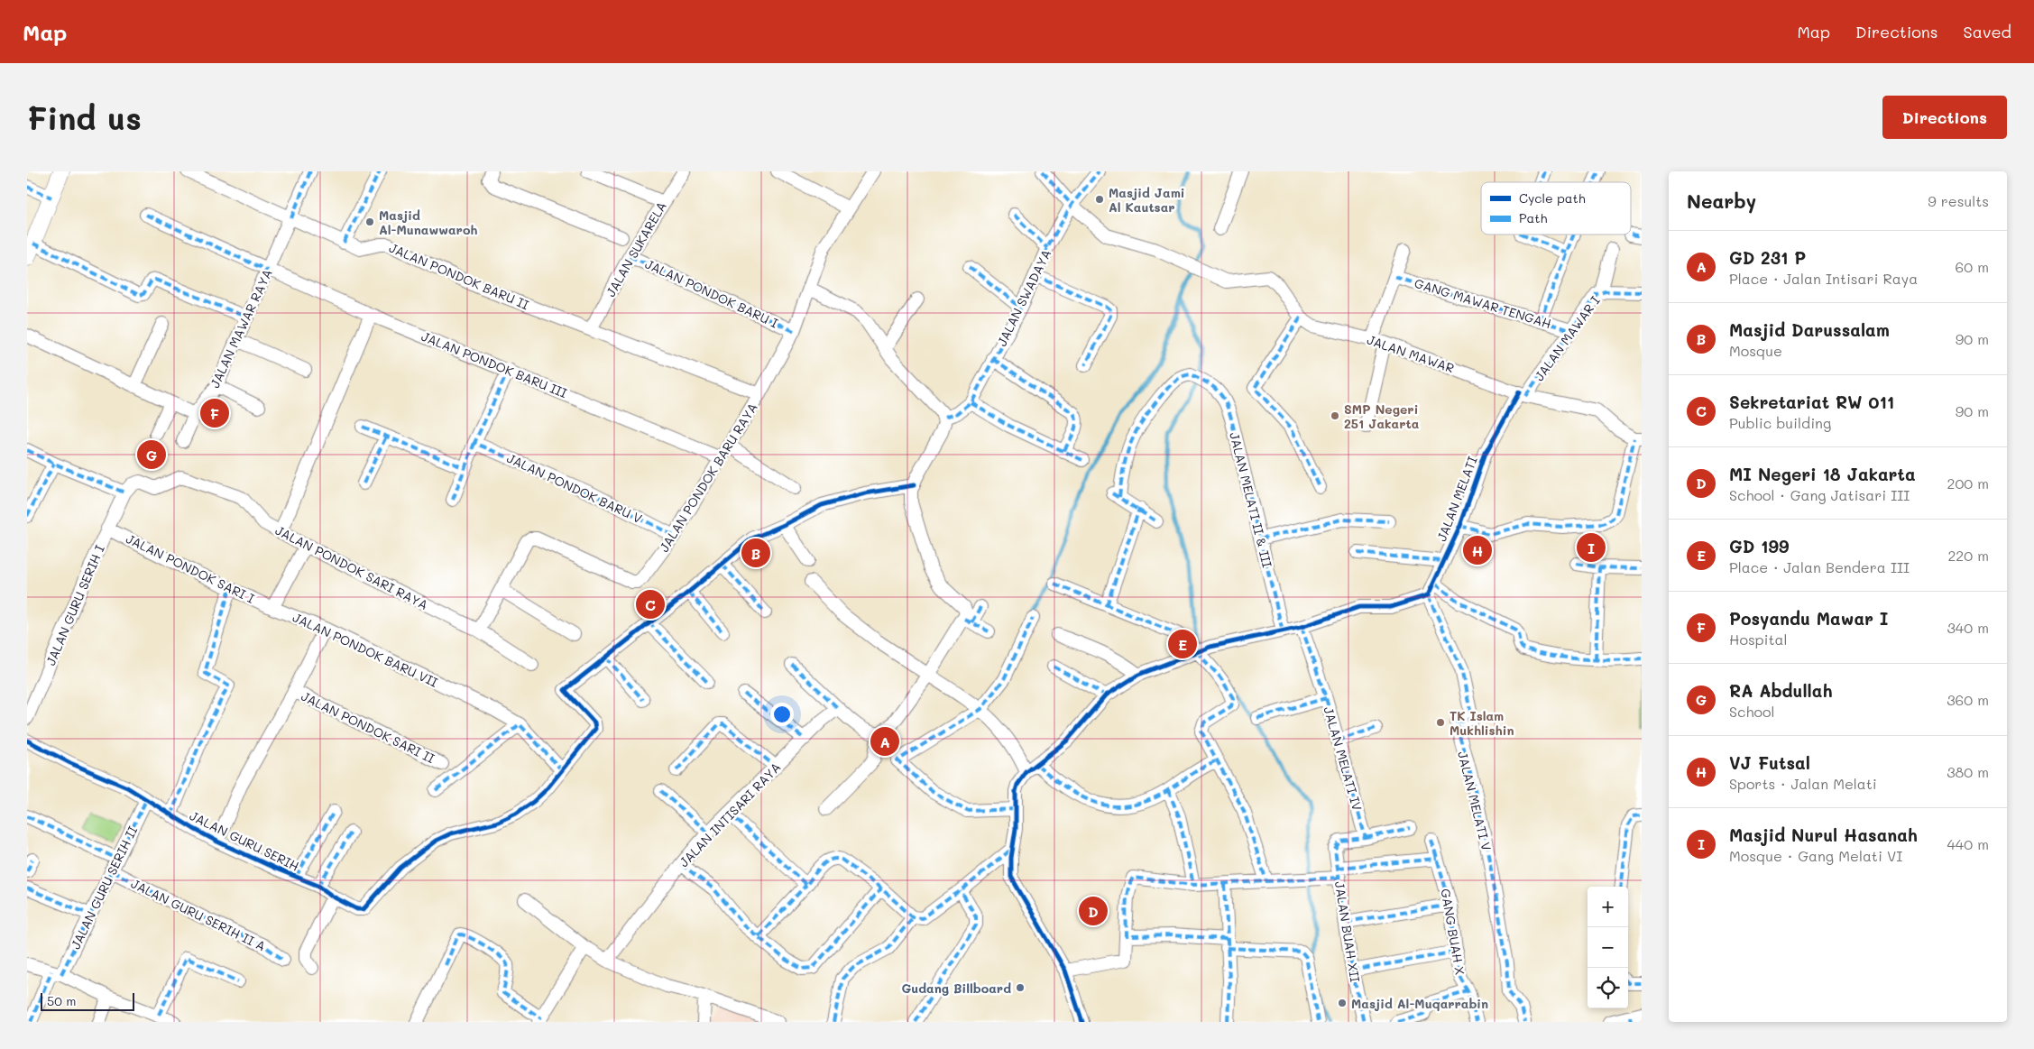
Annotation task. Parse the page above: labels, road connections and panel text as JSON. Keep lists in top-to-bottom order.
{
  "streets": {
    "street": [
      "JALAN SUKARELA",
      "JALAN PONDOK BARU II",
      "JALAN PONDOK BARU I",
      "JALAN SWADAYA",
      "GANG MAWAR TENGAH",
      "JALAN MAWAR RAYA",
      "JALAN MAWAR I",
      "JALAN MAWAR",
      "JALAN PONDOK BARU III",
      "JALAN PONDOK BARU RAYA",
      "JALAN PONDOK BARU V",
      "JALAN MELATI",
      "JALAN MELATI II & III",
      "JALAN PONDOK SARI RAYA",
      "JALAN PONDOK SARI I",
      "JALAN GURU SERIH I",
      "JALAN PONDOK BARU VII",
      "JALAN PONDOK SARI II",
      "JALAN MELATI IV",
      "JALAN MELATI V",
      "JALAN INTISARI RAYA",
      "JALAN GURU SERIH",
      "JALAN GURU SERIH II",
      "JALAN GURU SERIH II A",
      "JALAN BUAH XII",
      "GANG BUAH X"
    ]
  },
  "crossings": [
    ["JALAN SUKARELA", "JALAN PONDOK BARU II"],
    ["JALAN SUKARELA", "JALAN PONDOK BARU I"],
    ["JALAN PONDOK BARU II", "JALAN MAWAR RAYA"],
    ["JALAN PONDOK BARU II", "JALAN PONDOK BARU RAYA"],
    ["JALAN PONDOK BARU I", "JALAN PONDOK BARU RAYA"],
    ["GANG MAWAR TENGAH", "JALAN MAWAR I"],
    ["JALAN MAWAR RAYA", "JALAN PONDOK BARU III"],
    ["JALAN MAWAR I", "JALAN MAWAR"],
    ["JALAN MAWAR I", "JALAN MELATI"],
    ["JALAN MAWAR", "JALAN MELATI"],
    ["JALAN PONDOK BARU III", "JALAN PONDOK BARU RAYA"],
    ["JALAN PONDOK BARU RAYA", "JALAN PONDOK BARU V"],
    ["JALAN PONDOK BARU RAYA", "JALAN PONDOK SARI RAYA"],
    ["JALAN MELATI", "JALAN MELATI V"],
    ["JALAN PONDOK SARI RAYA", "JALAN GURU SERIH I"],
    ["JALAN PONDOK SARI I", "JALAN GURU SERIH I"],
    ["JALAN PONDOK SARI I", "JALAN PONDOK BARU VII"],
    ["JALAN PONDOK BARU VII", "JALAN GURU SERIH"],
    ["JALAN GURU SERIH", "JALAN GURU SERIH II"],
    ["JALAN GURU SERIH II", "JALAN GURU SERIH II A"]
  ],
  "places": [
    "Masjid Jami Al Kautsar",
    "Masjid Al-Munawwaroh",
    "SMP Negeri 251 Jakarta",
    "TK Islam Mukhlishin",
    "Gudang Billboard",
    "Masjid Al-Muqarrabin"
  ],
  "legend": ["Cycle path", "Path"],
  "scale_bar": "50 m",
  "page": {
    "header": "Map",
    "nav": ["Map", "Directions", "Saved"],
    "buttons": "Directions",
    "title": "Find us",
    "heading": ["Nearby", "9 results"],
    "list": [
      {
        "mark": "A",
        "name": "GD 231 P",
        "note": "Place · Jalan Intisari Raya",
        "value": "60 m"
      },
      {
        "mark": "B",
        "name": "Masjid Darussalam",
        "note": "Mosque",
        "value": "90 m"
      },
      {
        "mark": "C",
        "name": "Sekretariat RW 011",
        "note": "Public building",
        "value": "90 m"
      },
      {
        "mark": "D",
        "name": "MI Negeri 18 Jakarta",
        "note": "School · Gang Jatisari III",
        "value": "200 m"
      },
      {
        "mark": "E",
        "name": "GD 199",
        "note": "Place · Jalan Bendera III",
        "value": "220 m"
      },
      {
        "mark": "F",
        "name": "Posyandu Mawar I",
        "note": "Hospital",
        "value": "340 m"
      },
      {
        "mark": "G",
        "name": "RA Abdullah",
        "note": "School",
        "value": "360 m"
      },
      {
        "mark": "H",
        "name": "VJ Futsal",
        "note": "Sports · Jalan Melati",
        "value": "380 m"
      },
      {
        "mark": "I",
        "name": "Masjid Nurul Hasanah",
        "note": "Mosque · Gang Melati VI",
        "value": "440 m"
      }
    ],
    "pins": [
      "F",
      "G",
      "I",
      "H",
      "B",
      "C",
      "E",
      "A",
      "D"
    ],
    "map_buttons": ["+", "−"],
    "scale": "50 m"
  }
}
